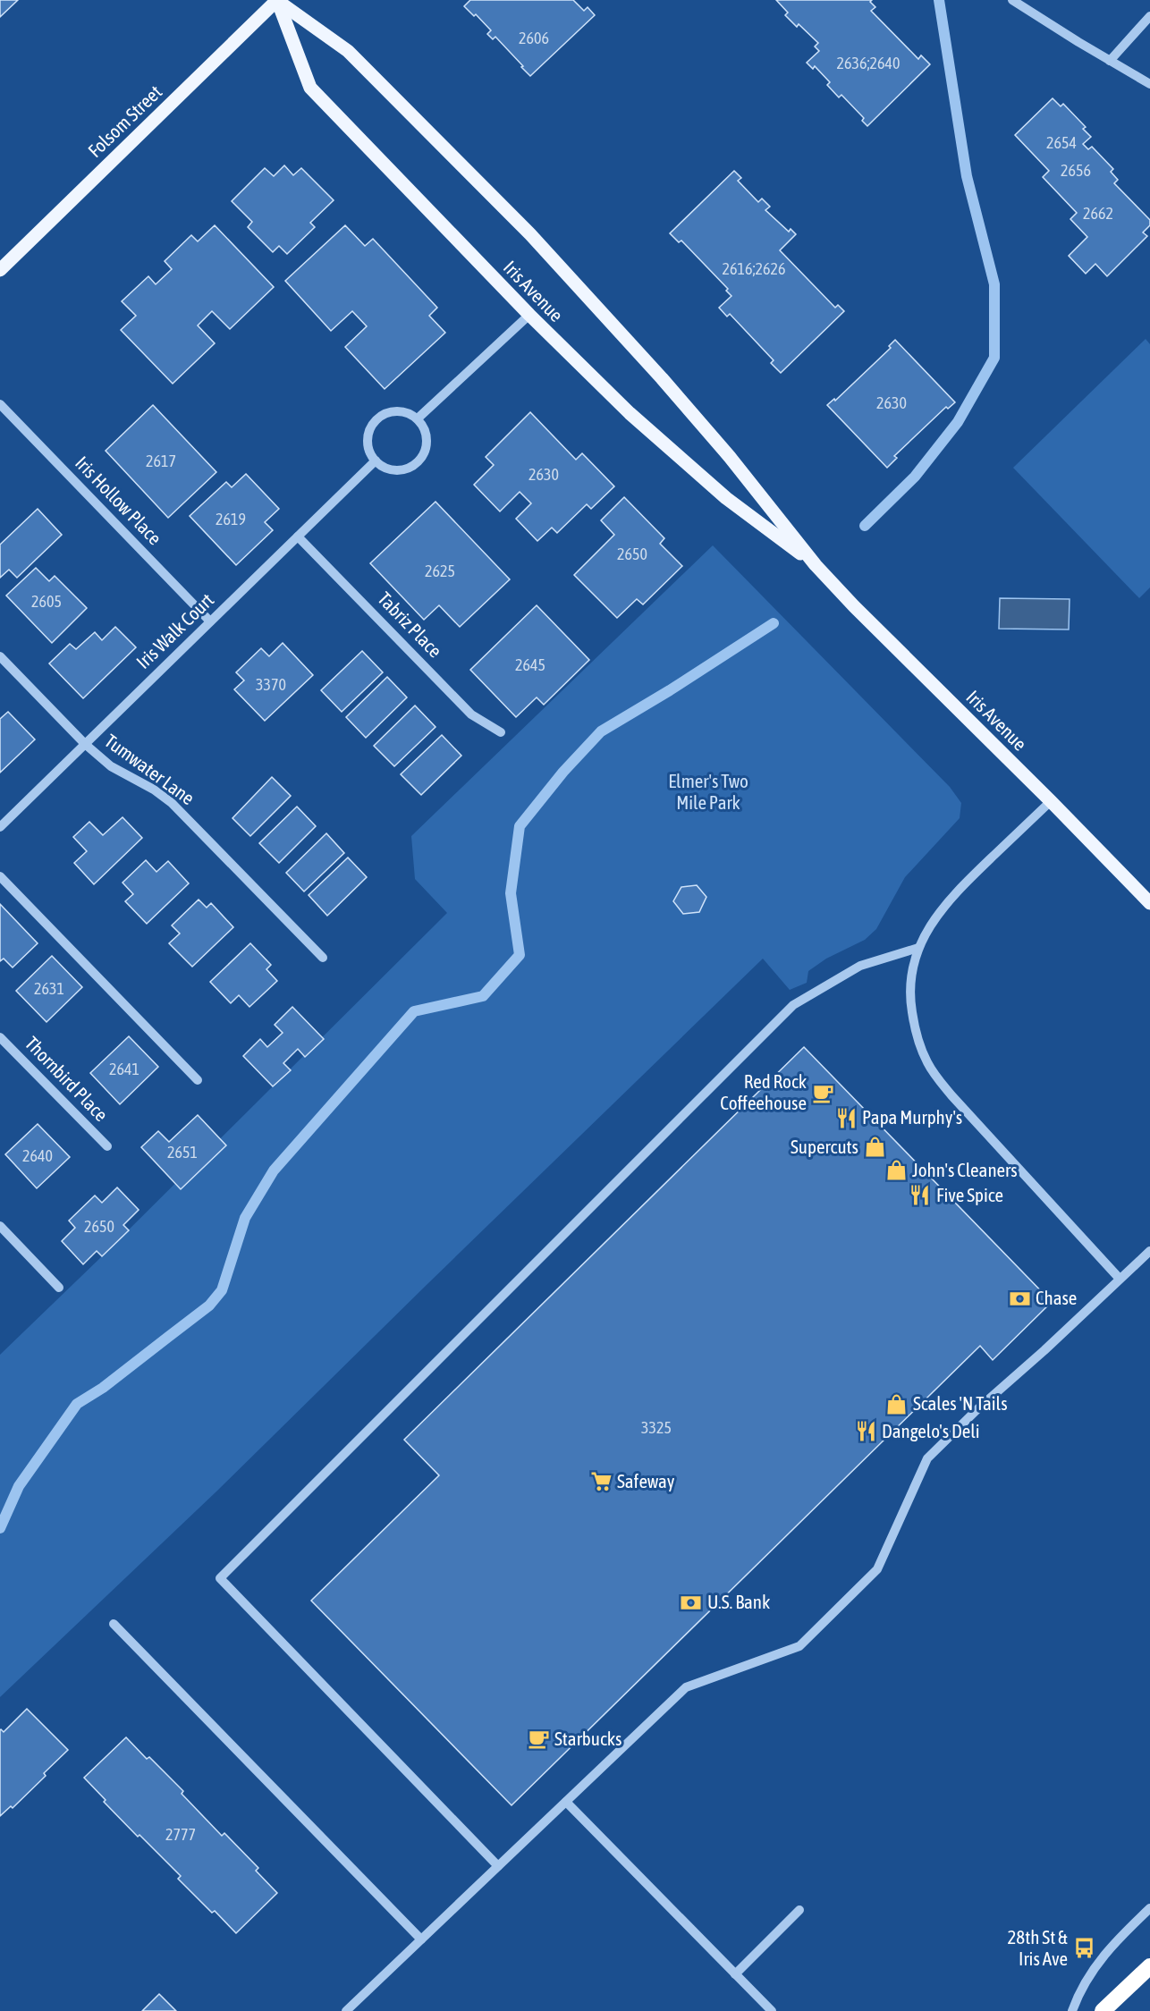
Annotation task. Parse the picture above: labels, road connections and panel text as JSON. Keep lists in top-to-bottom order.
{
  "streets": {
    "main road": ["Folsom Street", "Iris Avenue"],
    "street": [
      "Iris Hollow Place",
      "Tabriz Place",
      "Iris Walk Court",
      "Tumwater Lane",
      "Thornbird Place"
    ]
  },
  "crossings": [
    ["Folsom Street", "Iris Avenue"],
    ["Iris Hollow Place", "Iris Walk Court"],
    ["Tabriz Place", "Iris Walk Court"],
    ["Iris Walk Court", "Tumwater Lane"]
  ],
  "parks": ["Elmer's Two Mile Park"],
  "places": {
    "cafe": ["Red Rock Coffeehouse", "Starbucks"],
    "restaurant": ["Papa Murphy's", "Five Spice", "Dangelo's Deli"],
    "shop": ["Supercuts", "John's Cleaners", "Scales 'N Tails"],
    "bank": ["Chase", "U.S. Bank"],
    "supermarket": ["Safeway"],
    "bus stop": ["28th St & Iris Ave"]
  },
  "house_numbers": [
    "2606",
    "2636;2640",
    "2654",
    "2656",
    "2662",
    "2616;2626",
    "2630",
    "2617",
    "2630",
    "2619",
    "2650",
    "2625",
    "2605",
    "2645",
    "3370",
    "2631",
    "2641",
    "2651",
    "2640",
    "2650",
    "3325",
    "2777"
  ]
}
